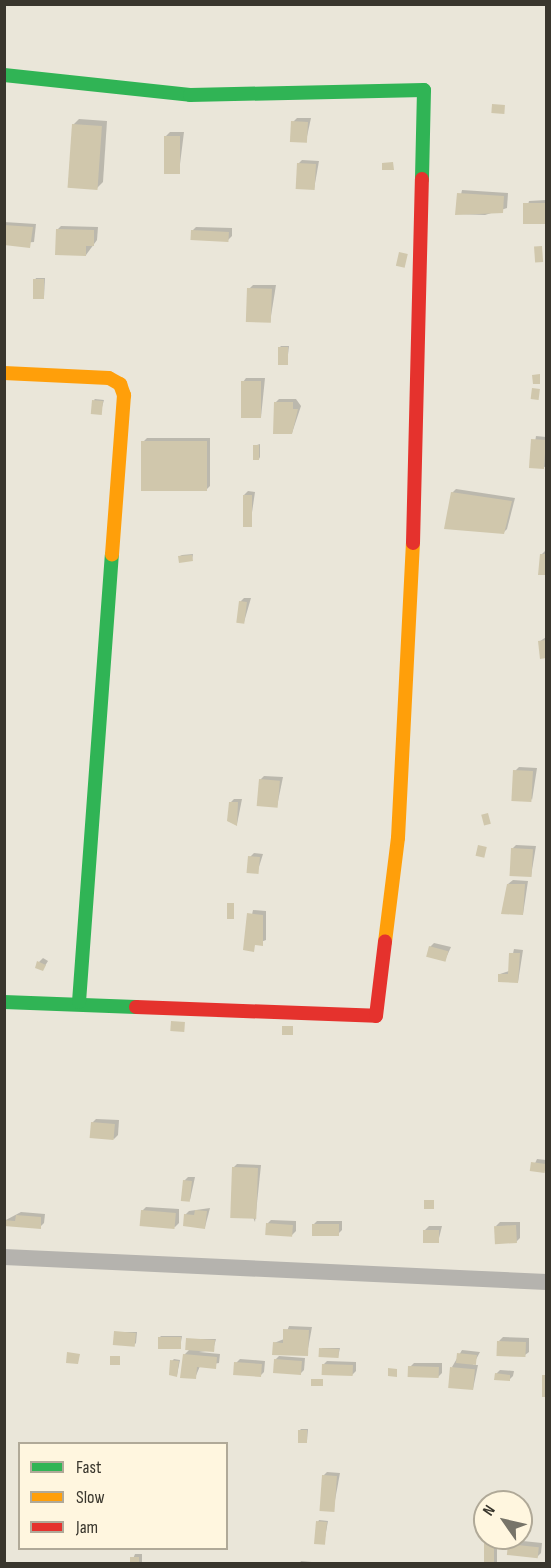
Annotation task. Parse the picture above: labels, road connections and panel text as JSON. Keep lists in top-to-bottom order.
{
  "legend": ["Fast", "Slow", "Jam"],
  "north": "top left"
}
